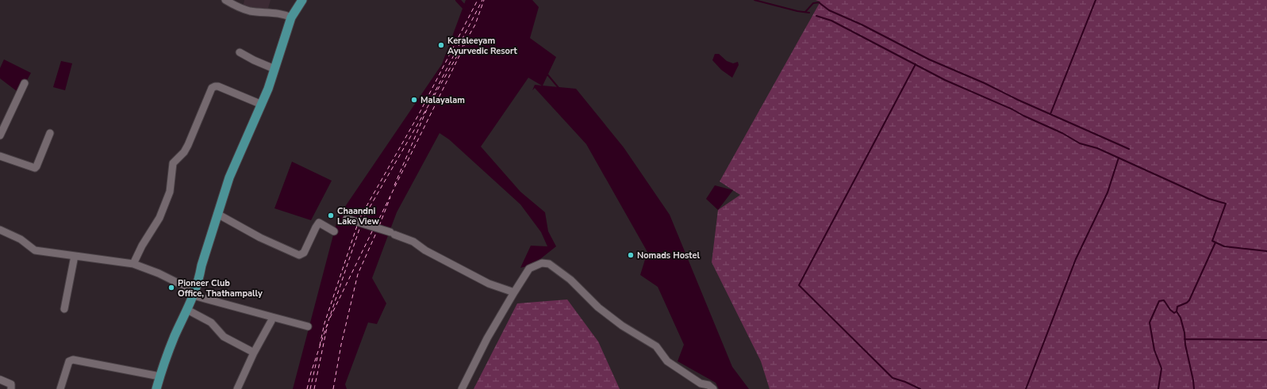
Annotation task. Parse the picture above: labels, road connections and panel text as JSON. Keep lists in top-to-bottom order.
{
  "places": [
    "Keraleeyam Ayurvedic Resort",
    "Malayalam",
    "Chaandni Lake View",
    "Nomads Hostel",
    "Pioneer Club Office, Thathampally"
  ]
}
